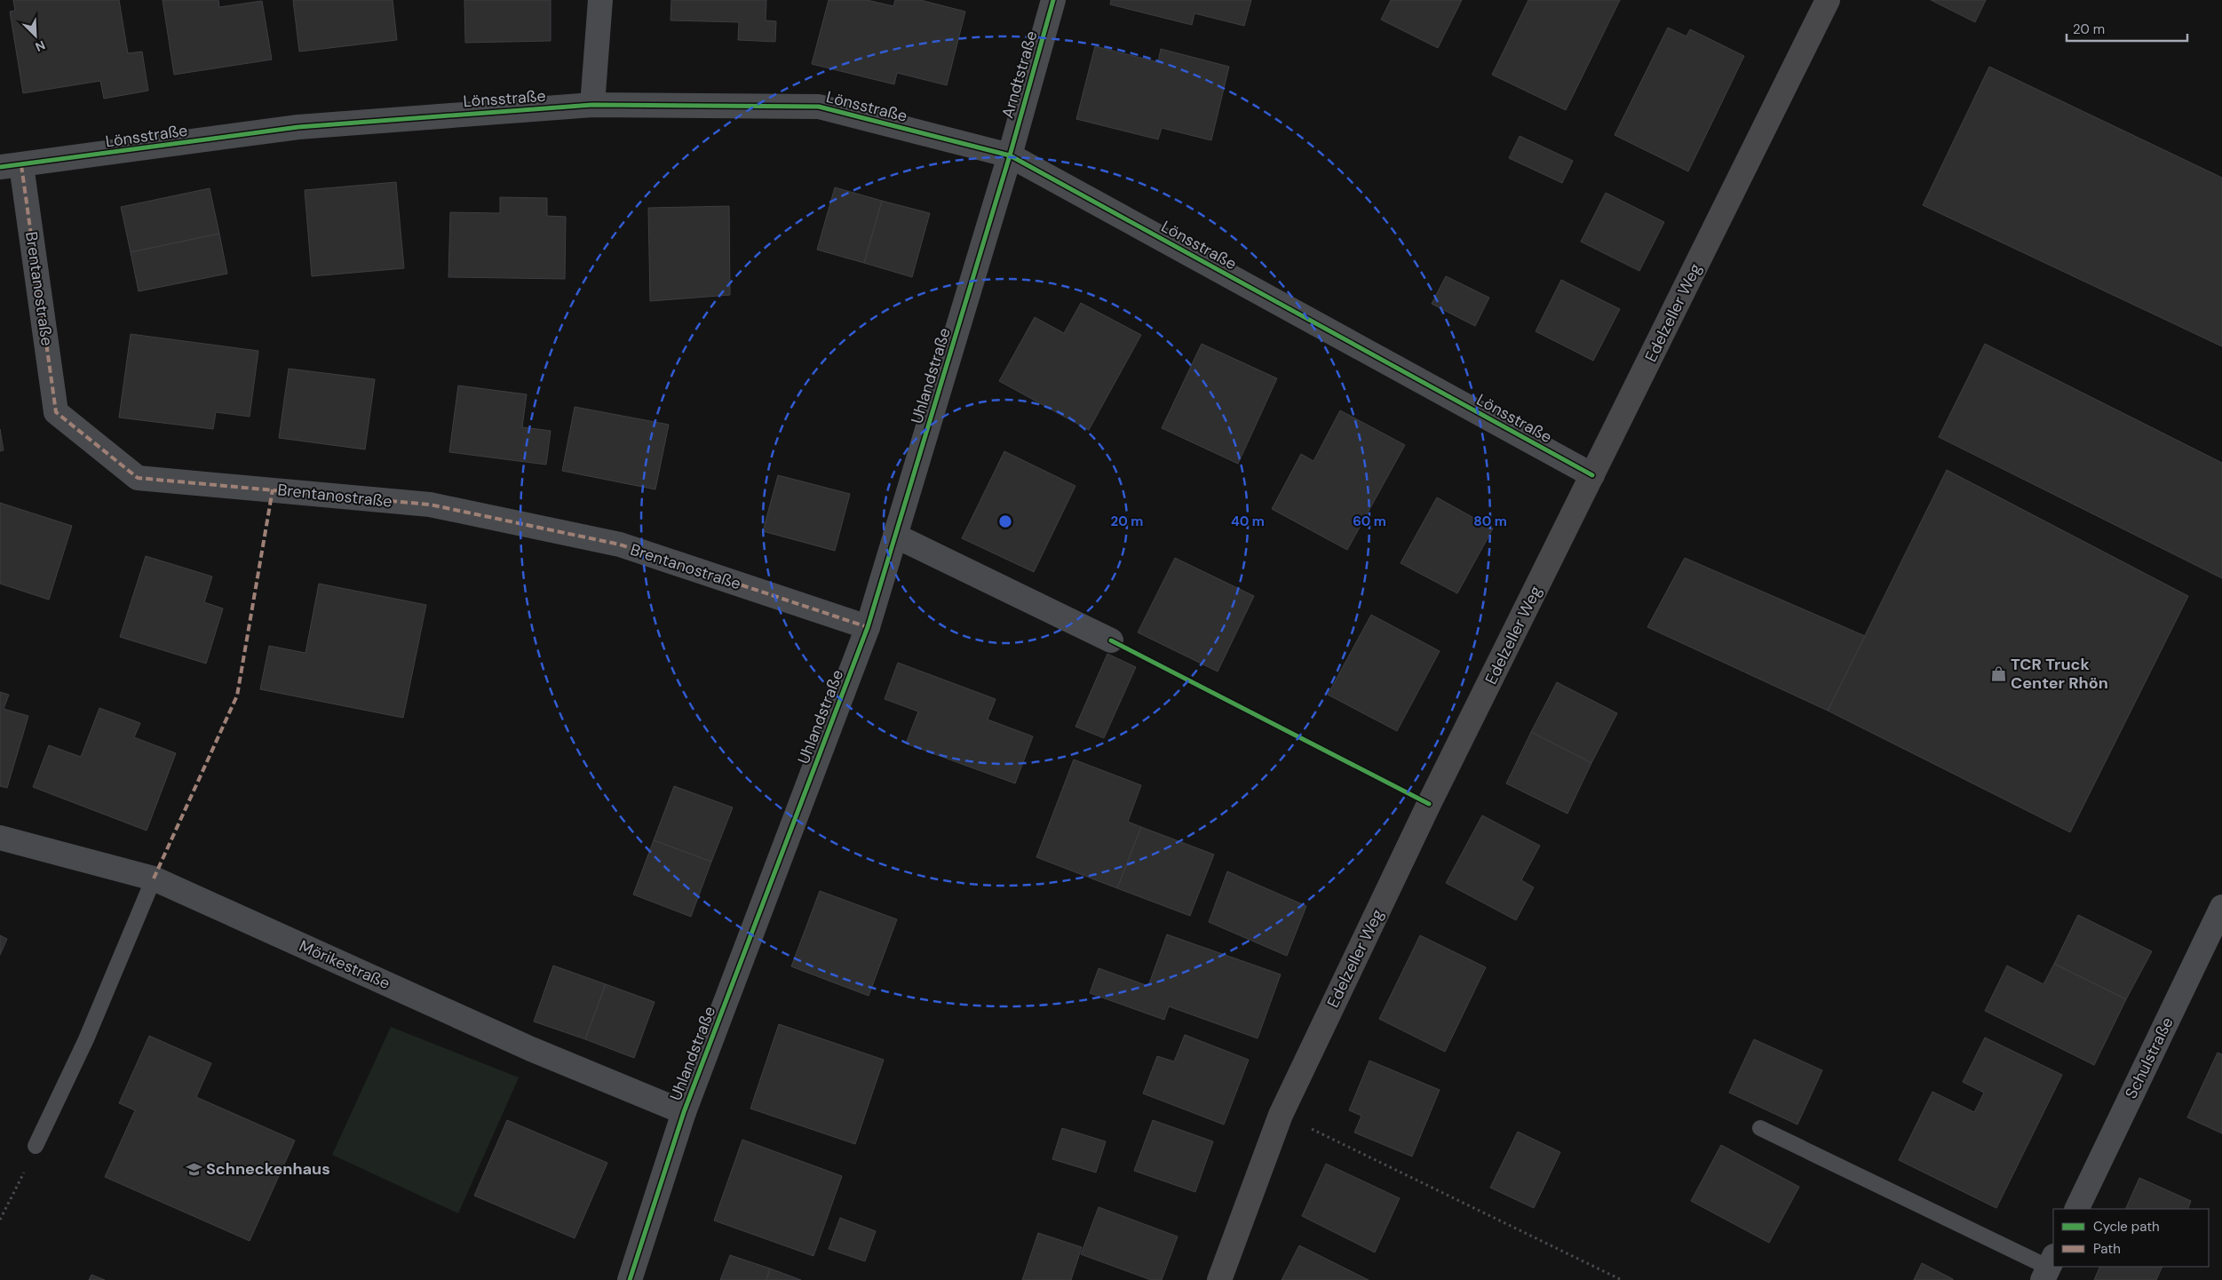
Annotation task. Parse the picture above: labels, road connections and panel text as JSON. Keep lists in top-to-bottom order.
{
  "streets": {
    "main road": ["Edelzeller Weg"],
    "street": [
      "Arndtstraße",
      "Lönsstraße",
      "Brentanostraße",
      "Uhlandstraße",
      "Mörikestraße",
      "Schulstraße"
    ]
  },
  "crossings": [
    ["Arndtstraße", "Lönsstraße"],
    ["Arndtstraße", "Uhlandstraße"],
    ["Lönsstraße", "Brentanostraße"],
    ["Lönsstraße", "Edelzeller Weg"],
    ["Lönsstraße", "Uhlandstraße"],
    ["Brentanostraße", "Uhlandstraße"],
    ["Uhlandstraße", "Mörikestraße"]
  ],
  "places": {
    "shop": ["TCR Truck Center Rhön"],
    "school or university": ["Schneckenhaus"]
  },
  "legend": ["Cycle path", "Path"],
  "scale_bar": "20 m",
  "north": "bottom right",
  "rings": [
    "20 m",
    "40 m",
    "60 m",
    "80 m"
  ]
}
